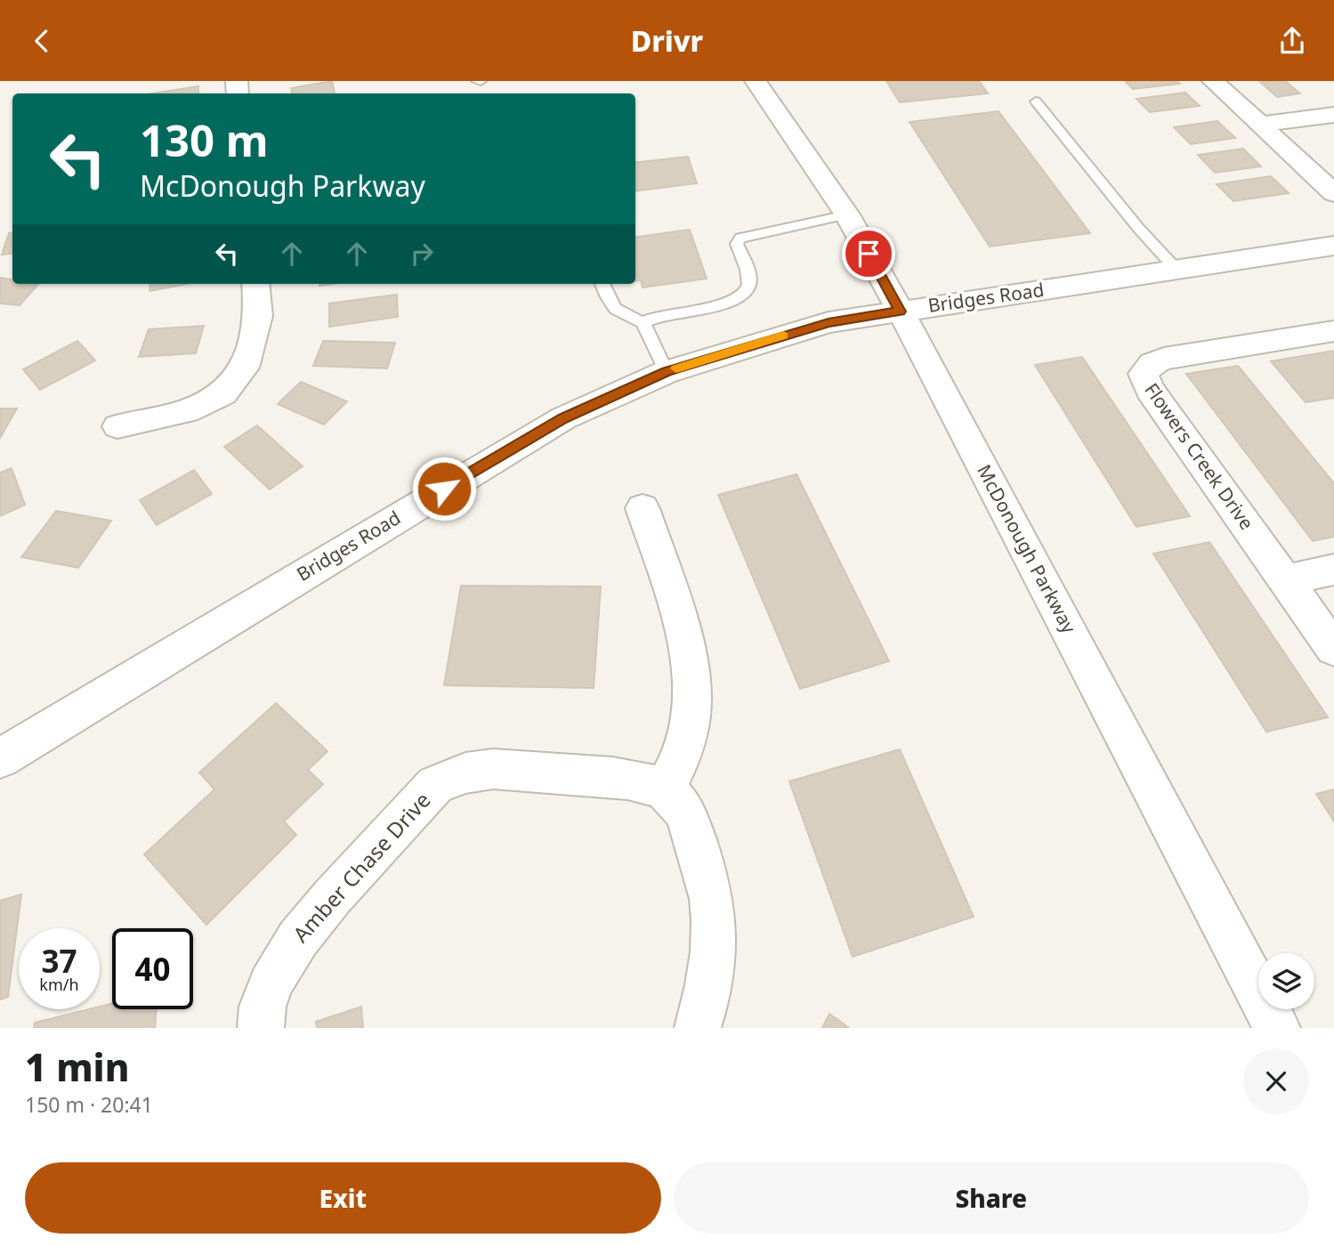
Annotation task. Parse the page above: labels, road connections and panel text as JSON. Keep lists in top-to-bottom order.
{
  "streets": {
    "street": [
      "Bridges Road",
      "Flowers Creek Drive",
      "McDonough Parkway",
      "Amber Chase Drive"
    ]
  },
  "crossings": [
    ["Bridges Road", "McDonough Parkway"]
  ],
  "page": {
    "header": "Drivr",
    "turn": ["130 m", "McDonough Parkway"],
    "speed": "37 km/h",
    "limit": "40",
    "heading": ["1 min", "150 m · 20:41"],
    "buttons": ["Exit", "Share"]
  }
}
